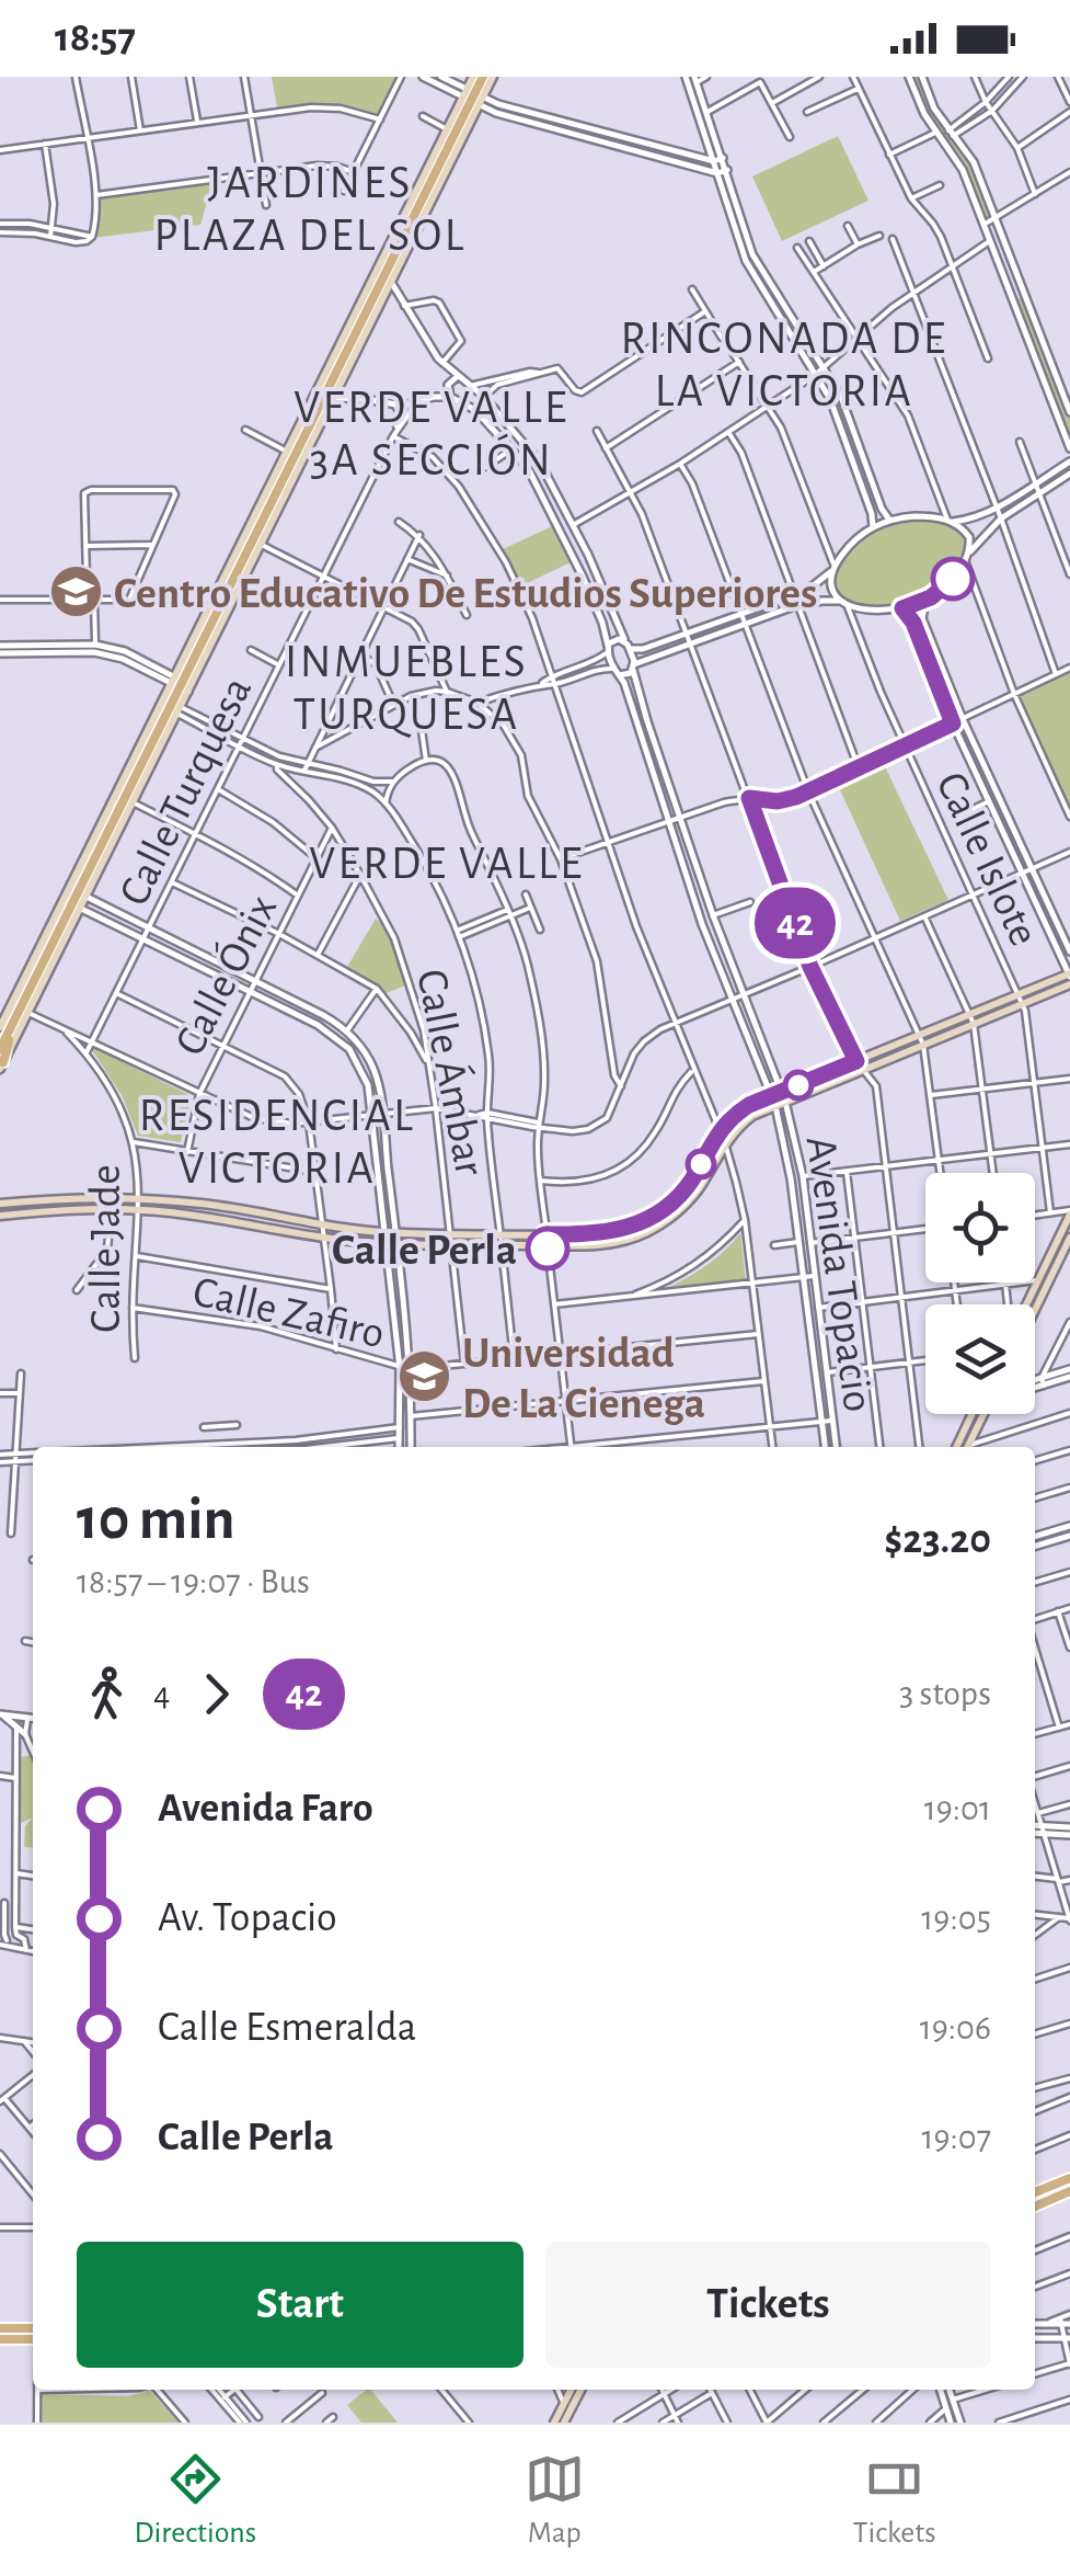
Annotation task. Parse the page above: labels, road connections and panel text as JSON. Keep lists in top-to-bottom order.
{
  "streets": {
    "street": [
      "Calle Turquesa",
      "Calle Islote",
      "Calle Ónix",
      "Calle Ámbar",
      "Calle Jade",
      "Avenida Topacio",
      "Calle Zafiro"
    ]
  },
  "crossings": [
    ["Calle Turquesa", "Calle Jade"],
    ["Calle Ónix", "Calle Ámbar"],
    ["Calle Ámbar", "Calle Zafiro"],
    ["Calle Jade", "Calle Zafiro"]
  ],
  "districts": [
    "JARDINES PLAZA DEL SOL",
    "RINCONADA DE LA VICTORIA",
    "VERDE VALLE 3A SECCIÓN",
    "INMUEBLES TURQUESA",
    "VERDE VALLE",
    "RESIDENCIAL VICTORIA"
  ],
  "places": {
    "school or university": ["Centro Educativo De Estudios Superiores", "Universidad De La Cienega"],
    "other": ["Calle Perla"]
  },
  "lines": ["bus line 42"],
  "page": {
    "status": "18:57",
    "on_map": "42",
    "heading": ["10 min", "18:57 – 19:07 · Bus", "$23.20"],
    "legs": ["4", "42", "3 stops"],
    "list": [
      {
        "name": "Avenida Faro",
        "value": "19:01"
      },
      {
        "name": "Av. Topacio",
        "value": "19:05"
      },
      {
        "name": "Calle Esmeralda",
        "value": "19:06"
      },
      {
        "name": "Calle Perla",
        "value": "19:07"
      }
    ],
    "buttons": ["Start", "Tickets"],
    "tabs": ["Directions", "Map", "Tickets"]
  }
}
